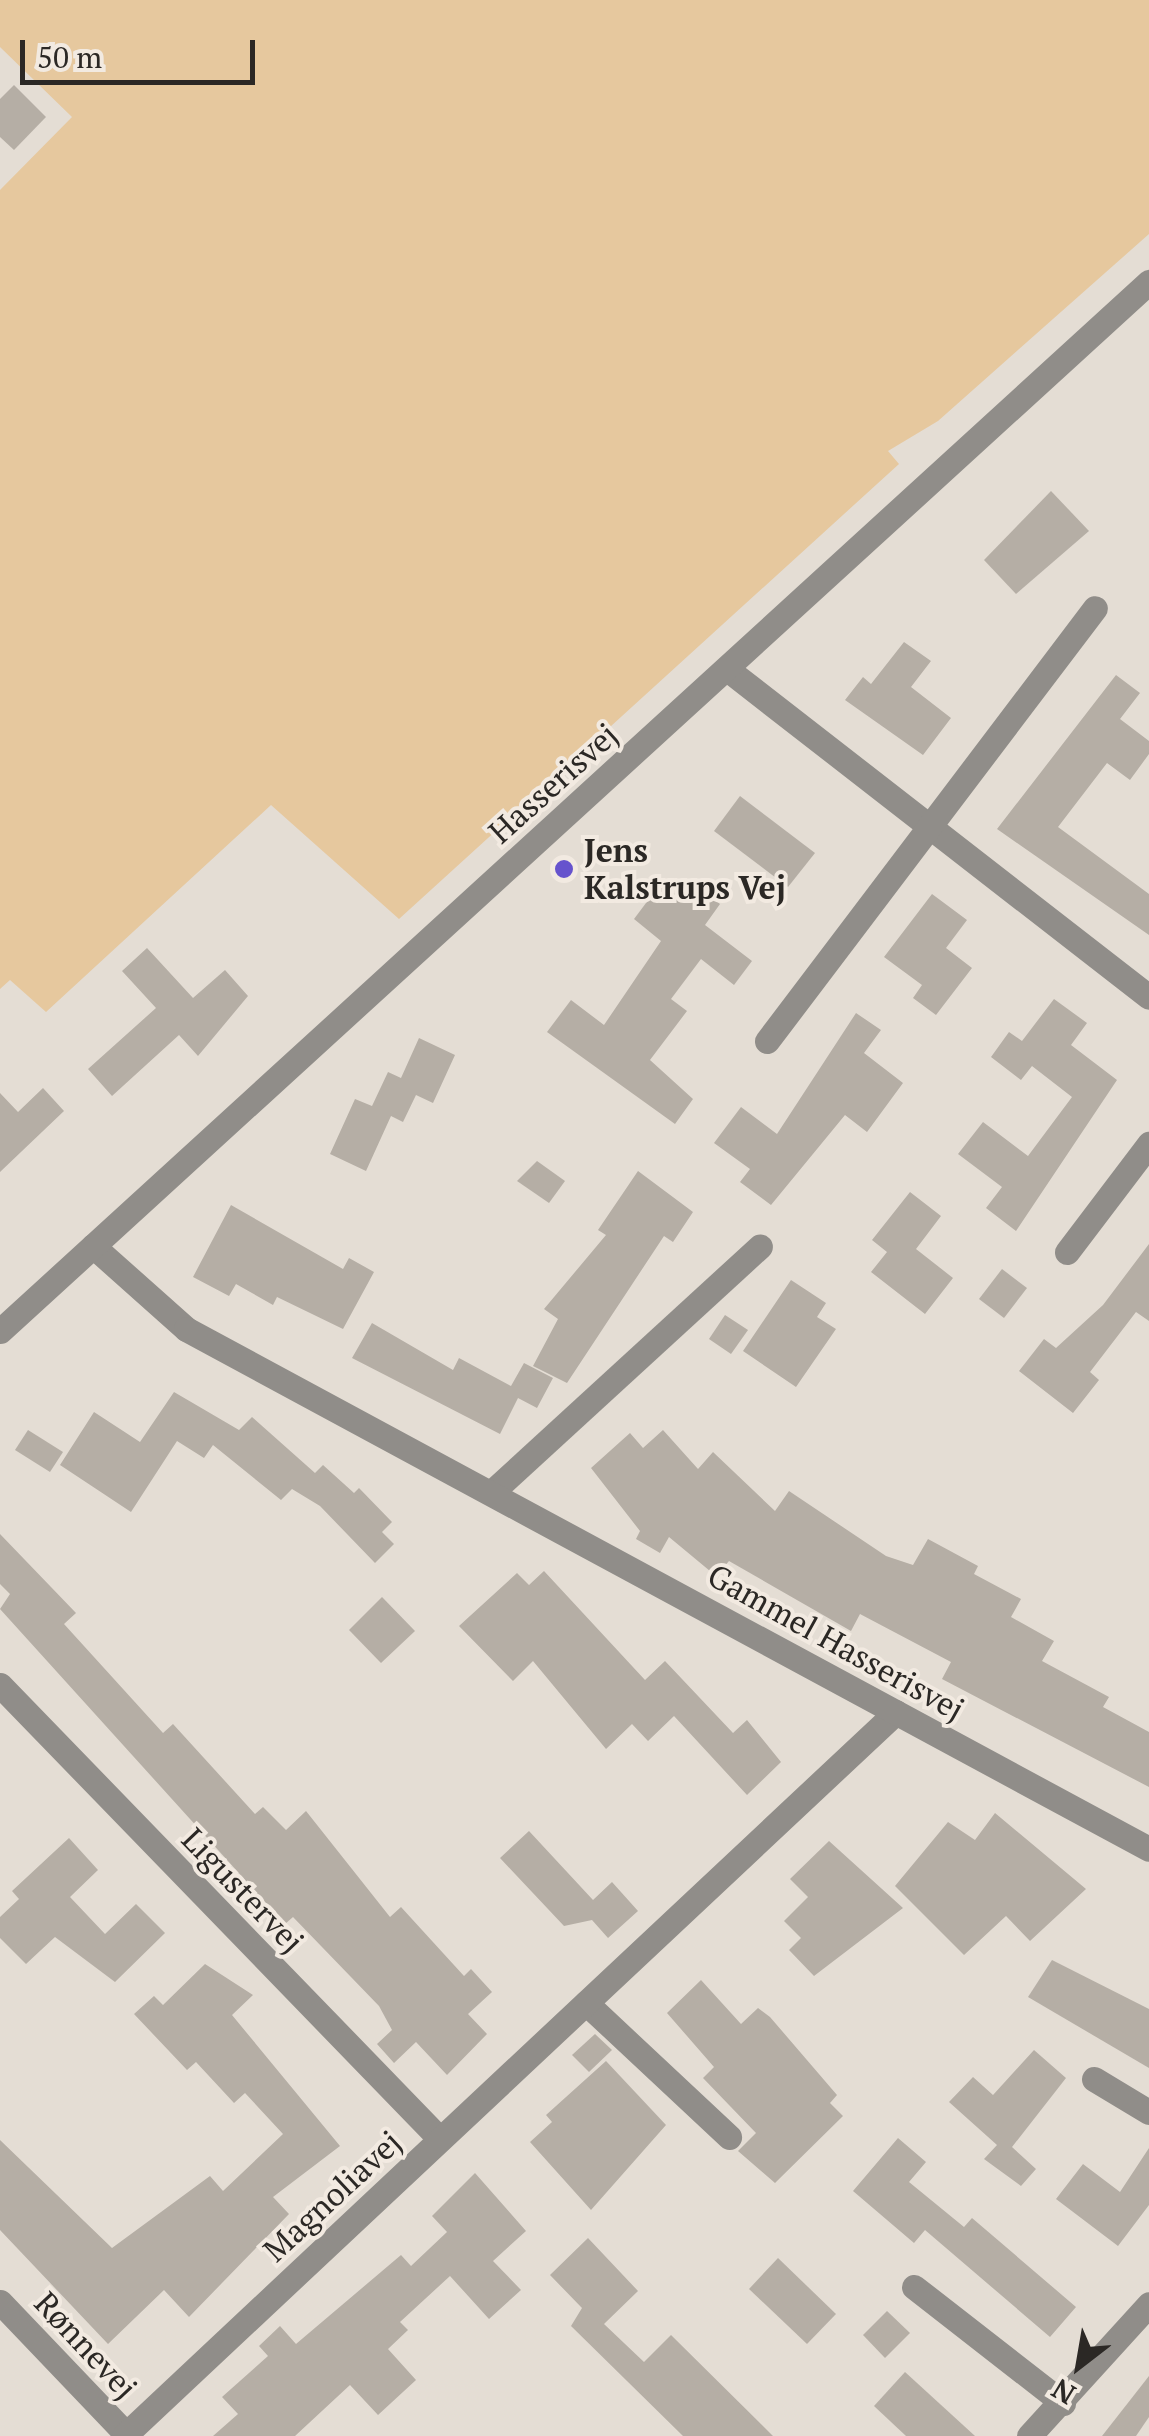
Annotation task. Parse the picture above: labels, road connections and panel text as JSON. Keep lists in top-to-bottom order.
{
  "streets": {
    "street": [
      "Hasserisvej",
      "Gammel Hasserisvej",
      "Ligustervej",
      "Magnoliavej",
      "Rønnevej"
    ]
  },
  "crossings": [
    ["Hasserisvej", "Gammel Hasserisvej"],
    ["Gammel Hasserisvej", "Magnoliavej"],
    ["Ligustervej", "Magnoliavej"],
    ["Magnoliavej", "Rønnevej"]
  ],
  "places": ["Jens Kalstrups Vej"],
  "scale_bar": "50 m",
  "north": "bottom left"
}
